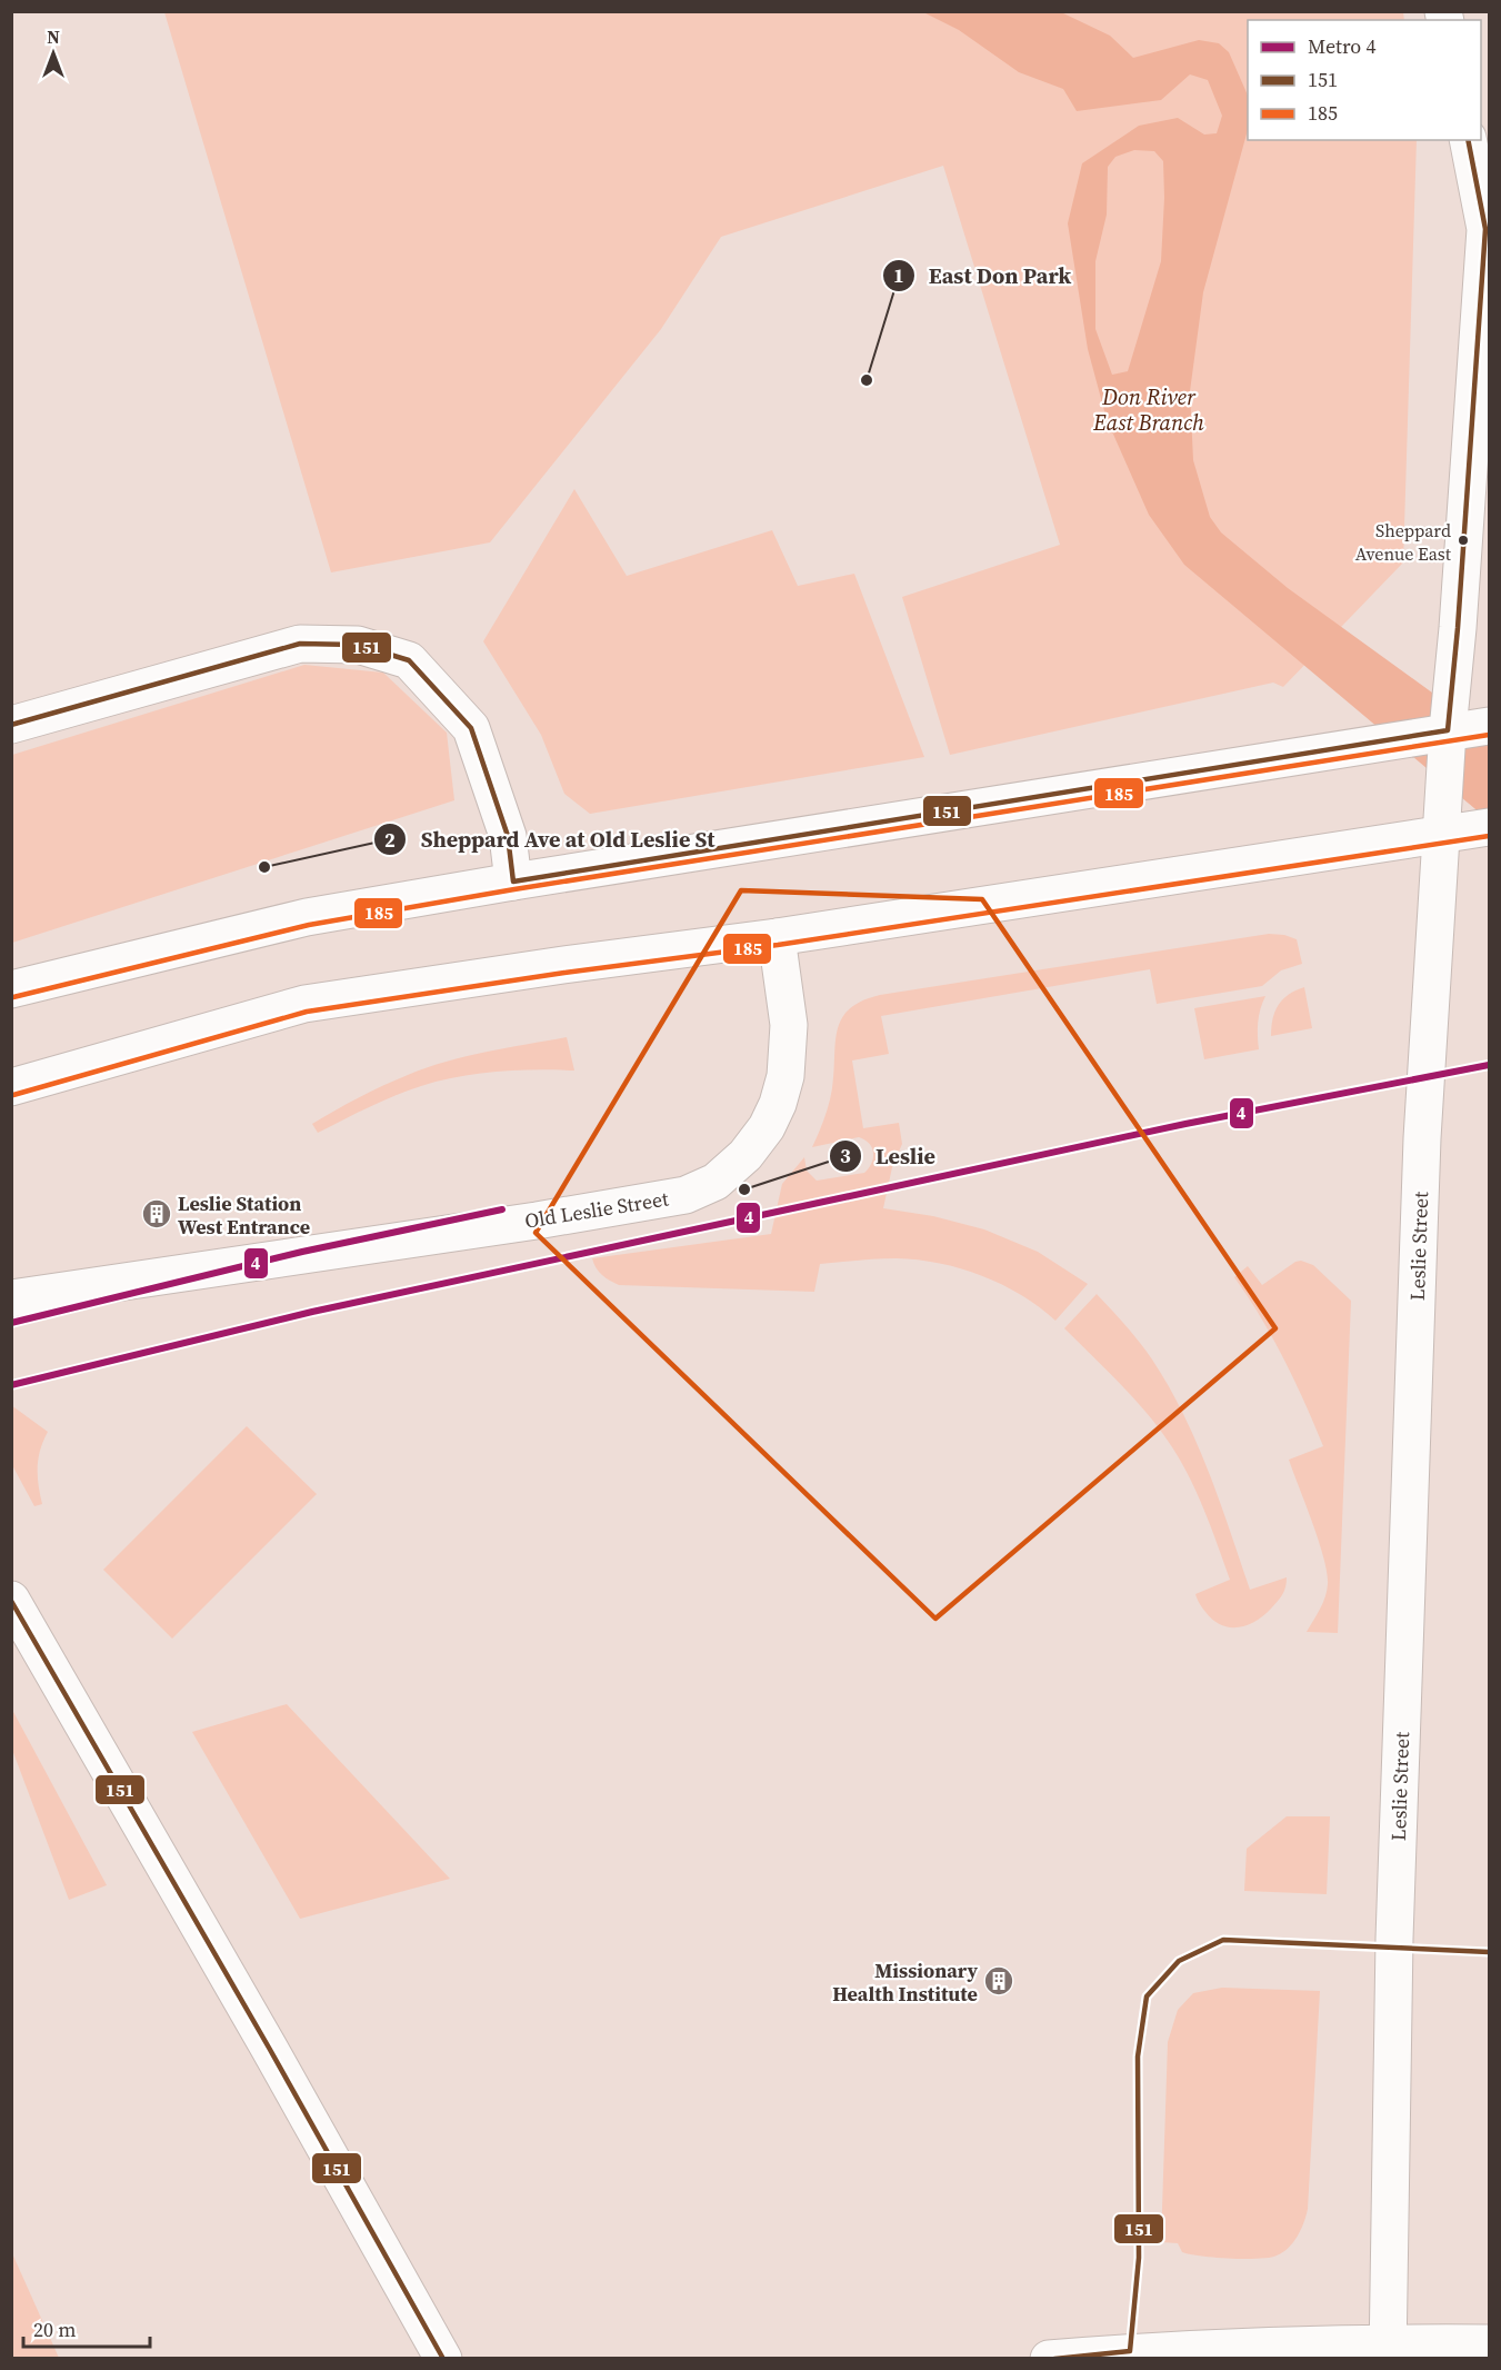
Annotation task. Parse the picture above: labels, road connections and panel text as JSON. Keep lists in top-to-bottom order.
{
  "streets": {
    "main road": ["Old Leslie Street", "Leslie Street"]
  },
  "water": ["Don River East Branch"],
  "places": {
    "other": [
      "East Don Park",
      "Sheppard Avenue East",
      "Sheppard Ave at Old Leslie St",
      "Leslie"
    ],
    "building": ["Leslie Station West Entrance", "Missionary Health Institute"]
  },
  "lines": ["transit line 151", "transit line 185", "metro line 4"],
  "legend": ["Metro 4", "151", "185"],
  "scale_bar": "20 m",
  "north": "top"
}
